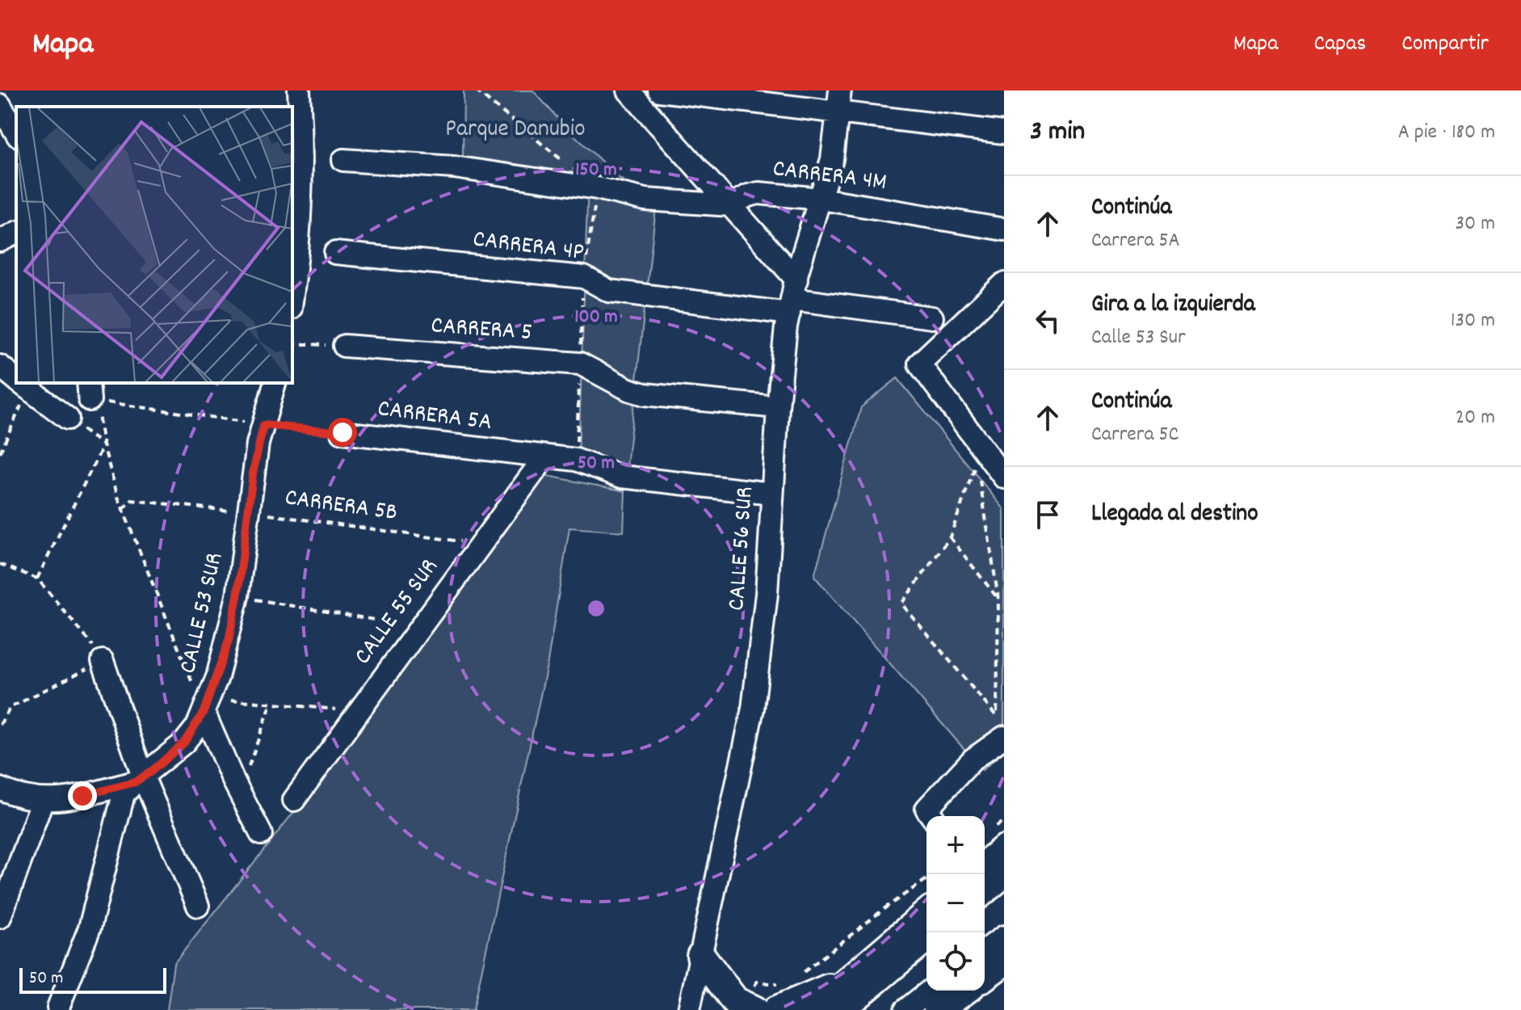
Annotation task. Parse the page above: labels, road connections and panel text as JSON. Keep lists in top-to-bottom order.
{
  "streets": {
    "street": [
      "CARRERA 4M",
      "CARRERA 4P",
      "CARRERA 5",
      "CARRERA 5A",
      "CALLE 56 SUR",
      "CALLE 55 SUR",
      "CALLE 53 SUR"
    ],
    "path": ["CARRERA 5B"]
  },
  "crossings": [
    ["CARRERA 4M", "CALLE 56 SUR"],
    ["CARRERA 4P", "CALLE 56 SUR"],
    ["CARRERA 5", "CALLE 56 SUR"],
    ["CARRERA 5A", "CALLE 56 SUR"],
    ["CARRERA 5A", "CALLE 55 SUR"],
    ["CARRERA 5A", "CALLE 53 SUR"],
    ["CARRERA 5B", "CALLE 55 SUR"],
    ["CARRERA 5B", "CALLE 53 SUR"]
  ],
  "parks": ["Parque Danubio"],
  "scale_bar": "50 m",
  "page": {
    "header": "Mapa",
    "nav": ["Mapa", "Capas", "Compartir"],
    "heading": ["3 min", "A pie · 180 m"],
    "list": [
      ["Continúa", "Carrera 5A", "30 m"],
      ["Gira a la izquierda", "Calle 53 Sur", "130 m"],
      ["Continúa", "Carrera 5C", "20 m"],
      "Llegada al destino"
    ],
    "map_buttons": ["+", "−"],
    "scale": "50 m"
  },
  "rings": ["150 m", "100 m", "50 m"]
}
